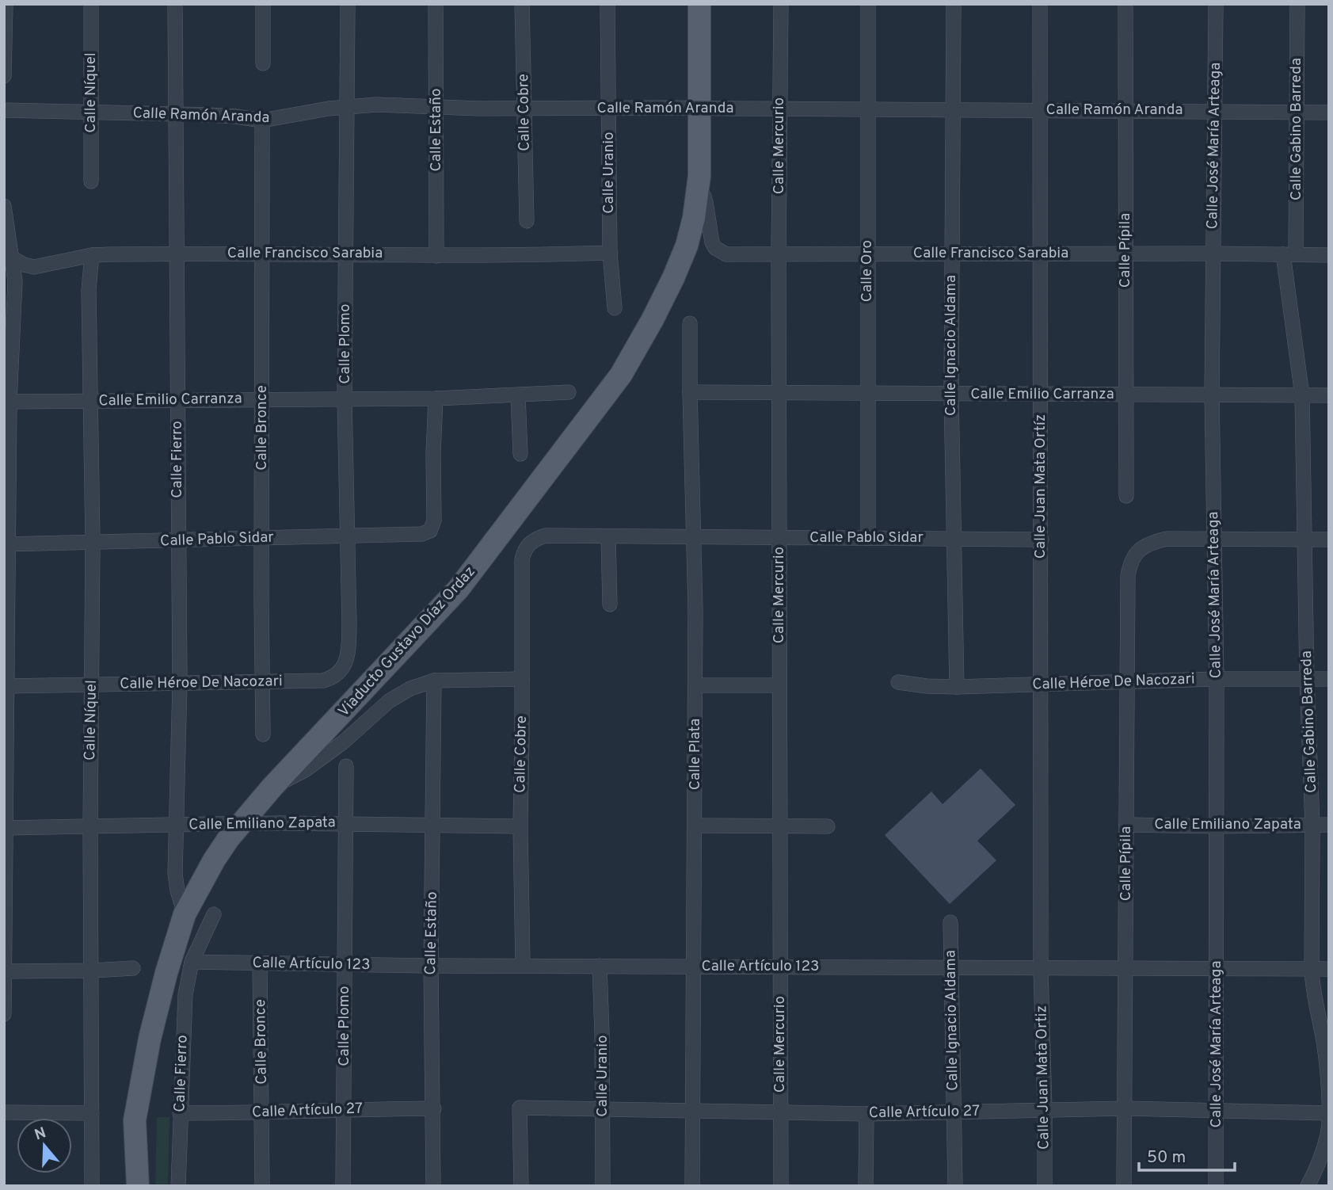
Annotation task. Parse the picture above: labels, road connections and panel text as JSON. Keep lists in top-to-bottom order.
{
  "streets": {
    "main road": ["Viaducto Gustavo Díaz Ordaz"],
    "street": [
      "Calle Níquel",
      "Calle Ramón Aranda",
      "Calle Cobre",
      "Calle Gabino Barreda",
      "Calle Estaño",
      "Calle Mercurio",
      "Calle José María Arteaga",
      "Calle Uranio",
      "Calle Pípila",
      "Calle Francisco Sarabia",
      "Calle Oro",
      "Calle Plomo",
      "Calle Ignacio Aldama",
      "Calle Emilio Carranza",
      "Calle Bronce",
      "Calle Fierro",
      "Calle Juan Mata Ortíz",
      "Calle Pablo Sidar",
      "Calle Héroe De Nacozari",
      "Calle Plata",
      "Calle Emiliano Zapata",
      "Calle Artículo 123",
      "Calle Juan Mata Ortiz",
      "Calle Artículo 27"
    ]
  },
  "crossings": [
    ["Calle Níquel", "Calle Ramón Aranda"],
    ["Calle Níquel", "Calle Francisco Sarabia"],
    ["Calle Níquel", "Calle Emilio Carranza"],
    ["Calle Níquel", "Calle Pablo Sidar"],
    ["Calle Níquel", "Calle Héroe De Nacozari"],
    ["Calle Níquel", "Calle Emiliano Zapata"],
    ["Calle Ramón Aranda", "Calle Cobre"],
    ["Calle Ramón Aranda", "Calle Gabino Barreda"],
    ["Calle Ramón Aranda", "Calle Estaño"],
    ["Calle Ramón Aranda", "Calle Mercurio"],
    ["Calle Ramón Aranda", "Calle José María Arteaga"],
    ["Calle Ramón Aranda", "Calle Uranio"],
    ["Calle Ramón Aranda", "Calle Pípila"],
    ["Calle Ramón Aranda", "Calle Oro"],
    ["Calle Ramón Aranda", "Calle Plomo"],
    ["Calle Ramón Aranda", "Calle Ignacio Aldama"],
    ["Calle Ramón Aranda", "Calle Bronce"],
    ["Calle Ramón Aranda", "Calle Fierro"],
    ["Calle Ramón Aranda", "Calle Juan Mata Ortíz"],
    ["Calle Cobre", "Calle Pablo Sidar"],
    ["Calle Cobre", "Calle Emiliano Zapata"],
    ["Calle Cobre", "Calle Artículo 123"],
    ["Calle Gabino Barreda", "Calle Francisco Sarabia"],
    ["Calle Gabino Barreda", "Calle Emilio Carranza"],
    ["Calle Gabino Barreda", "Calle Héroe De Nacozari"],
    ["Calle Gabino Barreda", "Calle Emiliano Zapata"],
    ["Calle Gabino Barreda", "Calle Artículo 123"],
    ["Calle Gabino Barreda", "Calle Artículo 27"],
    ["Calle Estaño", "Calle Francisco Sarabia"],
    ["Calle Estaño", "Calle Emiliano Zapata"],
    ["Calle Estaño", "Calle Artículo 123"],
    ["Calle Estaño", "Calle Artículo 27"],
    ["Calle Mercurio", "Calle Francisco Sarabia"],
    ["Calle Mercurio", "Calle Emilio Carranza"],
    ["Calle Mercurio", "Calle Pablo Sidar"],
    ["Calle Mercurio", "Calle Artículo 123"],
    ["Calle Mercurio", "Calle Artículo 27"],
    ["Calle José María Arteaga", "Calle Pípila"],
    ["Calle José María Arteaga", "Calle Francisco Sarabia"],
    ["Calle José María Arteaga", "Calle Emilio Carranza"],
    ["Calle José María Arteaga", "Calle Héroe De Nacozari"],
    ["Calle José María Arteaga", "Calle Emiliano Zapata"],
    ["Calle José María Arteaga", "Calle Artículo 123"],
    ["Calle José María Arteaga", "Calle Artículo 27"],
    ["Calle Uranio", "Calle Francisco Sarabia"],
    ["Calle Uranio", "Calle Artículo 123"],
    ["Calle Uranio", "Calle Artículo 27"],
    ["Calle Pípila", "Calle Francisco Sarabia"],
    ["Calle Pípila", "Calle Emilio Carranza"],
    ["Calle Pípila", "Calle Héroe De Nacozari"],
    ["Calle Pípila", "Calle Emiliano Zapata"],
    ["Calle Pípila", "Calle Artículo 123"],
    ["Calle Pípila", "Calle Artículo 27"],
    ["Calle Francisco Sarabia", "Calle Oro"],
    ["Calle Francisco Sarabia", "Calle Plomo"],
    ["Calle Francisco Sarabia", "Calle Ignacio Aldama"],
    ["Calle Francisco Sarabia", "Calle Bronce"],
    ["Calle Francisco Sarabia", "Calle Fierro"],
    ["Calle Francisco Sarabia", "Calle Juan Mata Ortíz"],
    ["Calle Francisco Sarabia", "Viaducto Gustavo Díaz Ordaz"],
    ["Calle Oro", "Calle Emilio Carranza"],
    ["Calle Oro", "Calle Pablo Sidar"],
    ["Calle Plomo", "Calle Emilio Carranza"],
    ["Calle Plomo", "Calle Pablo Sidar"],
    ["Calle Plomo", "Calle Héroe De Nacozari"],
    ["Calle Plomo", "Calle Emiliano Zapata"],
    ["Calle Plomo", "Calle Artículo 123"],
    ["Calle Plomo", "Calle Artículo 27"],
    ["Calle Ignacio Aldama", "Calle Emilio Carranza"],
    ["Calle Ignacio Aldama", "Calle Pablo Sidar"],
    ["Calle Ignacio Aldama", "Calle Héroe De Nacozari"],
    ["Calle Ignacio Aldama", "Calle Artículo 123"],
    ["Calle Ignacio Aldama", "Calle Artículo 27"],
    ["Calle Emilio Carranza", "Calle Bronce"],
    ["Calle Emilio Carranza", "Calle Fierro"],
    ["Calle Emilio Carranza", "Calle Juan Mata Ortíz"],
    ["Calle Emilio Carranza", "Calle Pablo Sidar"],
    ["Calle Emilio Carranza", "Calle Plata"],
    ["Calle Bronce", "Calle Pablo Sidar"],
    ["Calle Bronce", "Calle Héroe De Nacozari"],
    ["Calle Bronce", "Calle Artículo 123"],
    ["Calle Bronce", "Calle Artículo 27"],
    ["Calle Fierro", "Calle Pablo Sidar"],
    ["Calle Fierro", "Viaducto Gustavo Díaz Ordaz"],
    ["Calle Fierro", "Calle Héroe De Nacozari"],
    ["Calle Fierro", "Calle Emiliano Zapata"],
    ["Calle Fierro", "Calle Artículo 123"],
    ["Calle Fierro", "Calle Artículo 27"],
    ["Calle Juan Mata Ortíz", "Calle Pablo Sidar"],
    ["Calle Juan Mata Ortíz", "Calle Héroe De Nacozari"],
    ["Calle Juan Mata Ortíz", "Calle Artículo 123"],
    ["Calle Juan Mata Ortíz", "Calle Juan Mata Ortiz"],
    ["Calle Pablo Sidar", "Calle Plata"],
    ["Calle Plata", "Calle Artículo 123"],
    ["Calle Plata", "Calle Artículo 27"],
    ["Calle Artículo 123", "Calle Juan Mata Ortiz"],
    ["Calle Juan Mata Ortiz", "Calle Artículo 27"]
  ],
  "scale_bar": "50 m",
  "north": "top"
}
